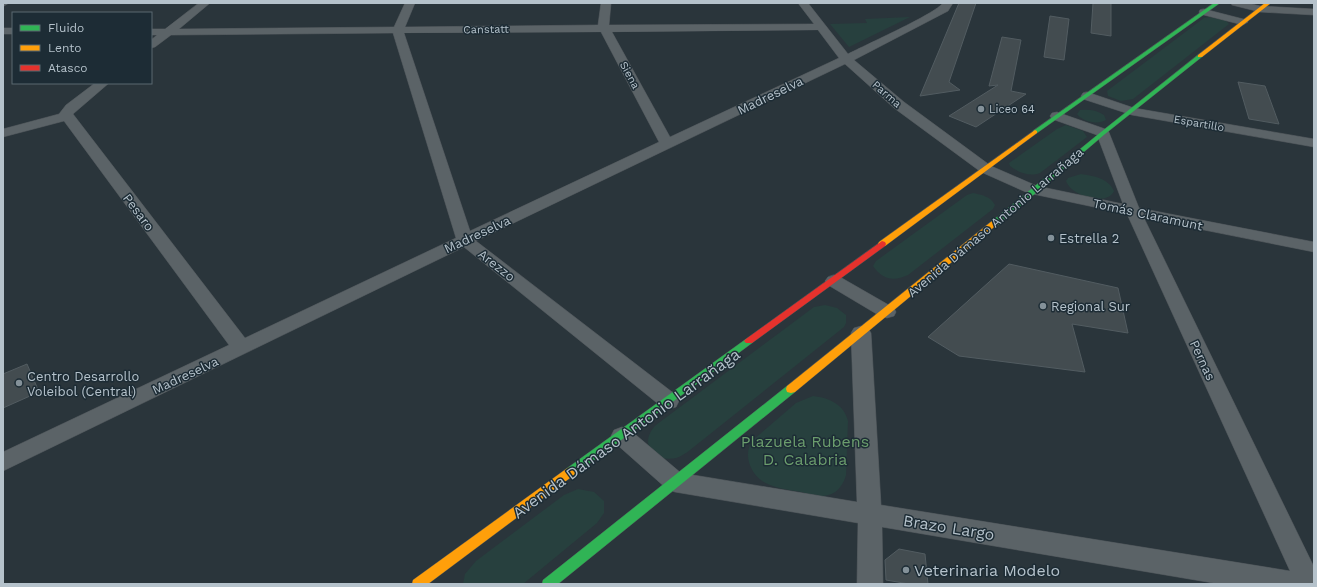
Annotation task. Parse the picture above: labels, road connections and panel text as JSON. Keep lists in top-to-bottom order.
{
  "streets": {
    "street": [
      "Canstatt",
      "Siena",
      "Parma",
      "Madreselva",
      "Espartillo",
      "Pesaro",
      "Tomás Claramunt",
      "Avenida Dámaso Antonio Larrañaga",
      "Arezzo",
      "Pernas",
      "Brazo Largo"
    ]
  },
  "crossings": [
    ["Canstatt", "Siena"],
    ["Canstatt", "Parma"],
    ["Siena", "Madreselva"],
    ["Parma", "Madreselva"],
    ["Parma", "Tomás Claramunt"],
    ["Parma", "Avenida Dámaso Antonio Larrañaga"],
    ["Madreselva", "Pesaro"],
    ["Madreselva", "Arezzo"],
    ["Espartillo", "Avenida Dámaso Antonio Larrañaga"],
    ["Tomás Claramunt", "Avenida Dámaso Antonio Larrañaga"],
    ["Tomás Claramunt", "Pernas"],
    ["Avenida Dámaso Antonio Larrañaga", "Arezzo"],
    ["Avenida Dámaso Antonio Larrañaga", "Pernas"],
    ["Avenida Dámaso Antonio Larrañaga", "Brazo Largo"]
  ],
  "parks": ["Plazuela Rubens D. Calabria"],
  "places": [
    "Liceo 64",
    "Estrella 2",
    "Regional Sur",
    "Centro Desarrollo Voleibol (Central)",
    "Veterinaria Modelo"
  ],
  "legend": ["Fluido", "Lento", "Atasco"]
}
